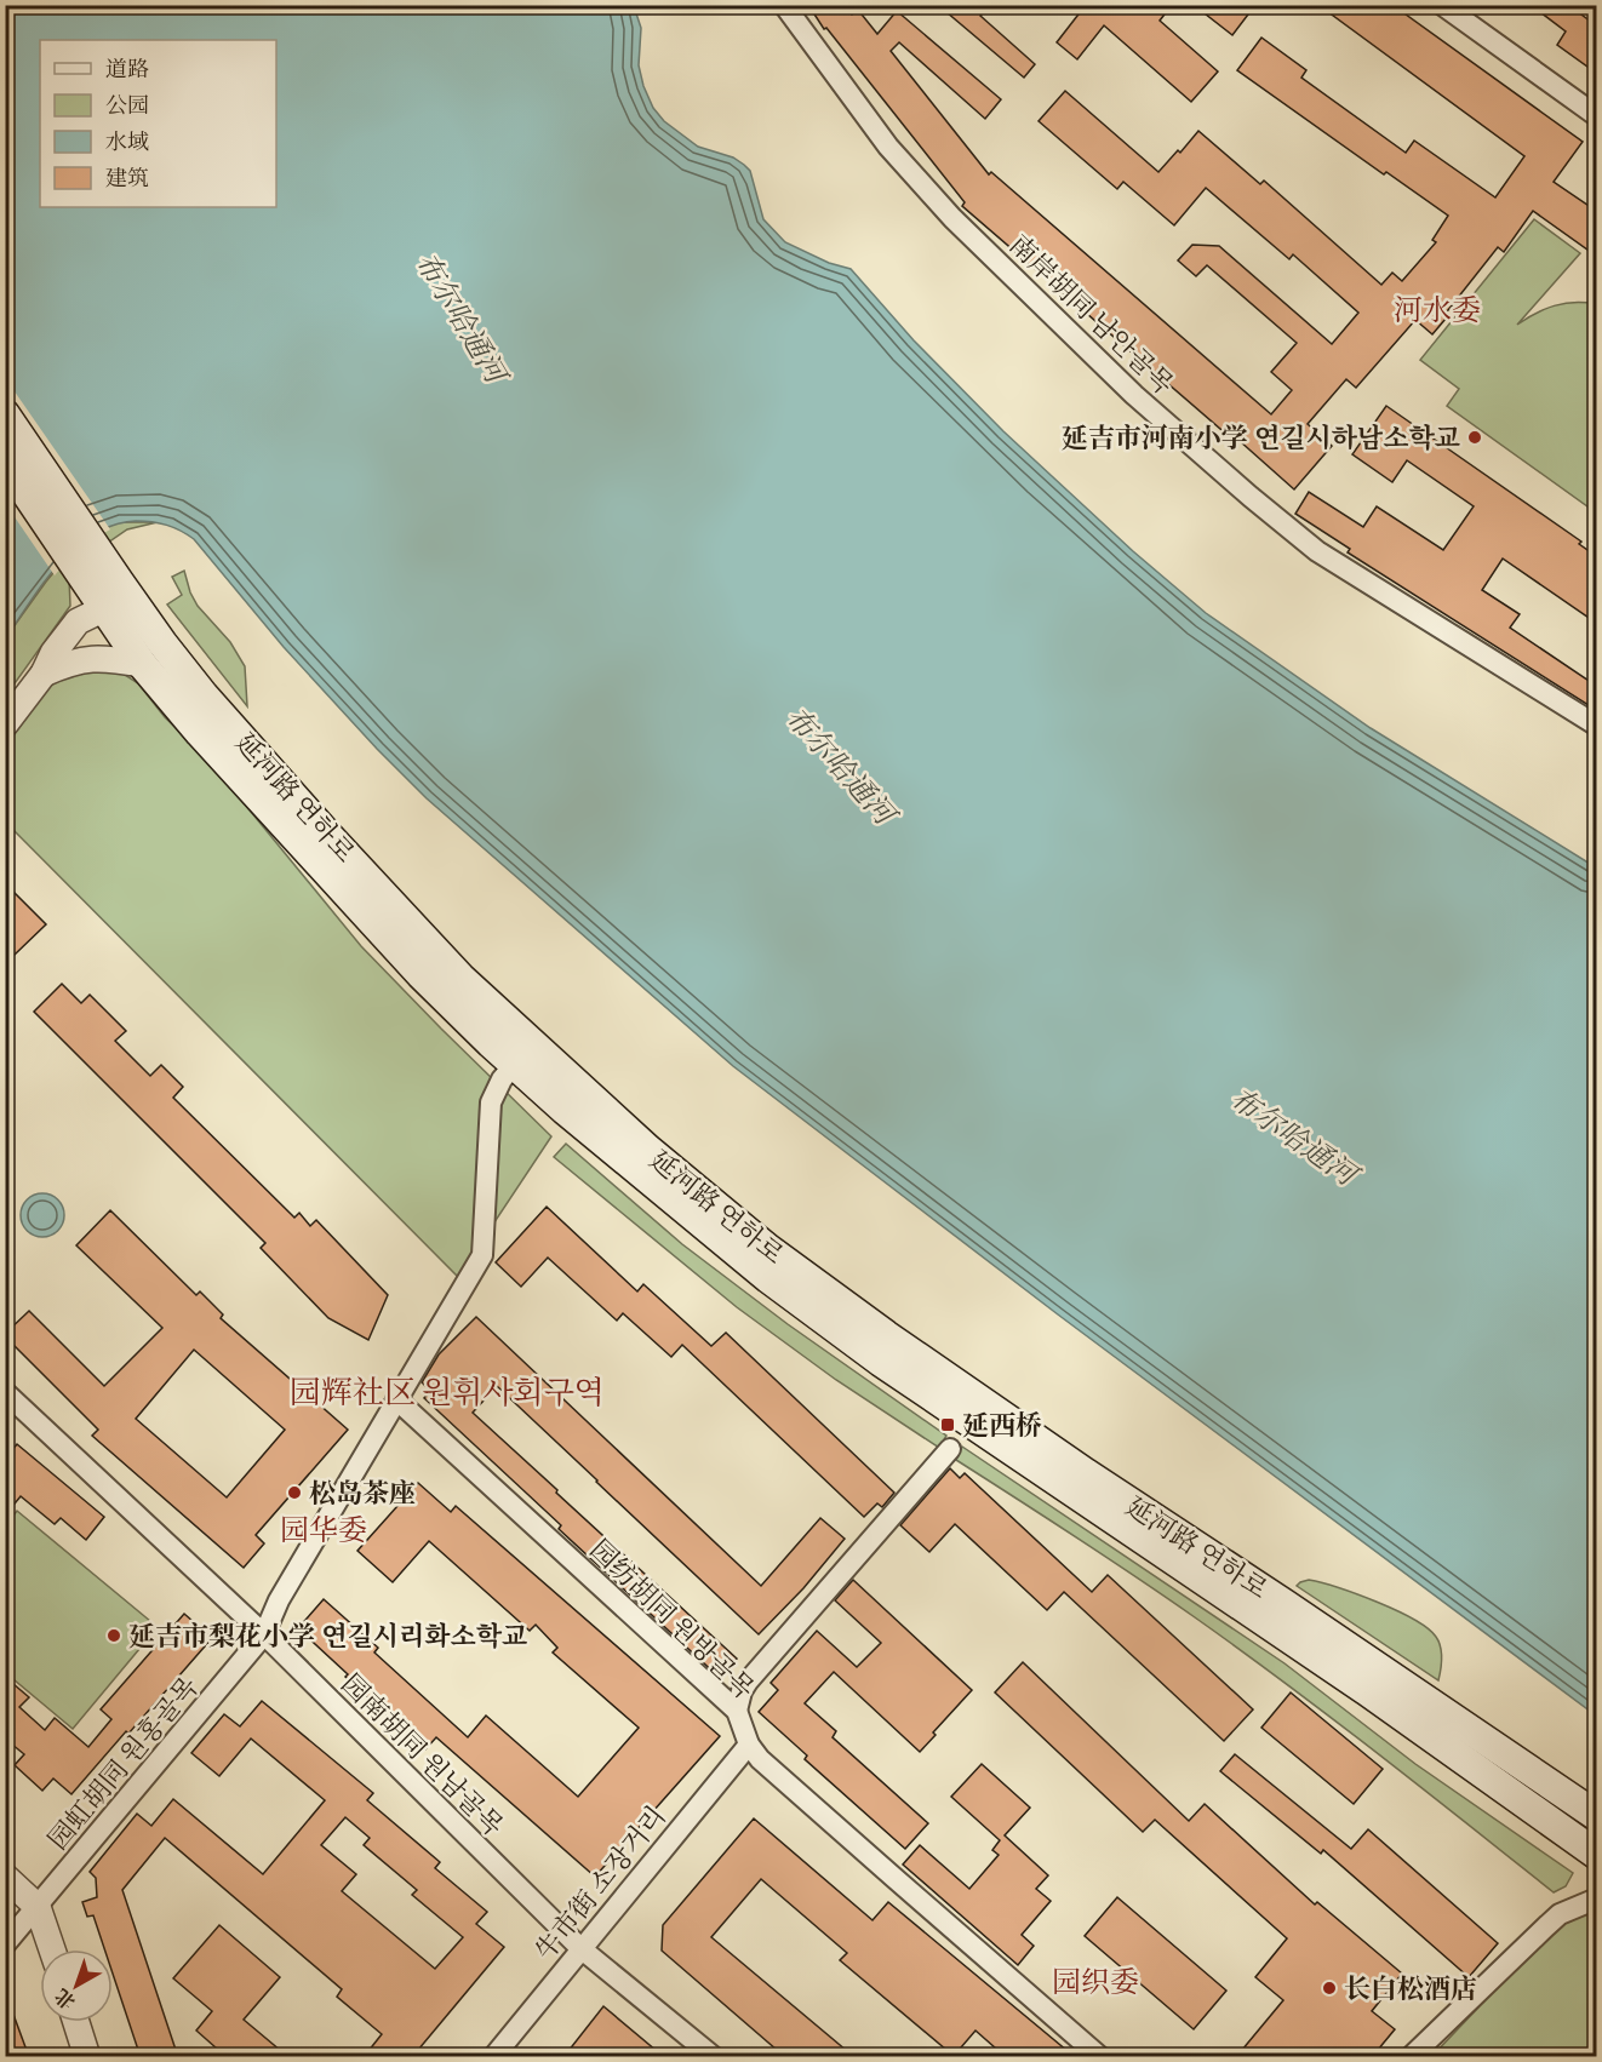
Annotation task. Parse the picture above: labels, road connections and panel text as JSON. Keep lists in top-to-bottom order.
{
  "streets": {
    "main road": ["延河路 연하로"],
    "street": [
      "南岸胡同 남안골목",
      "园纺胡同 원방골목",
      "园南胡同 원남골목",
      "园虹胡同 원홍골목",
      "牛市街 소장거리"
    ]
  },
  "crossings": [
    ["延河路 연하로", "园虹胡同 원홍골목"],
    ["园纺胡同 원방골목", "园虹胡同 원홍골목"],
    ["园纺胡同 원방골목", "牛市街 소장거리"],
    ["园南胡同 원남골목", "园虹胡同 원홍골목"],
    ["园南胡同 원남골목", "牛市街 소장거리"]
  ],
  "districts": [
    "河水委",
    "园辉社区 원휘사회구역",
    "园华委",
    "园织委"
  ],
  "water": ["布尔哈通河"],
  "places": {
    "other": [
      "延吉市河南小学 연길시하남소학교",
      "松岛茶座",
      "延吉市梨花小学 연길시리화소학교",
      "长白松酒店"
    ],
    "transit": ["延西桥"]
  },
  "legend": [
    "道路",
    "公园",
    "水域",
    "建筑"
  ],
  "north": "bottom left"
}
